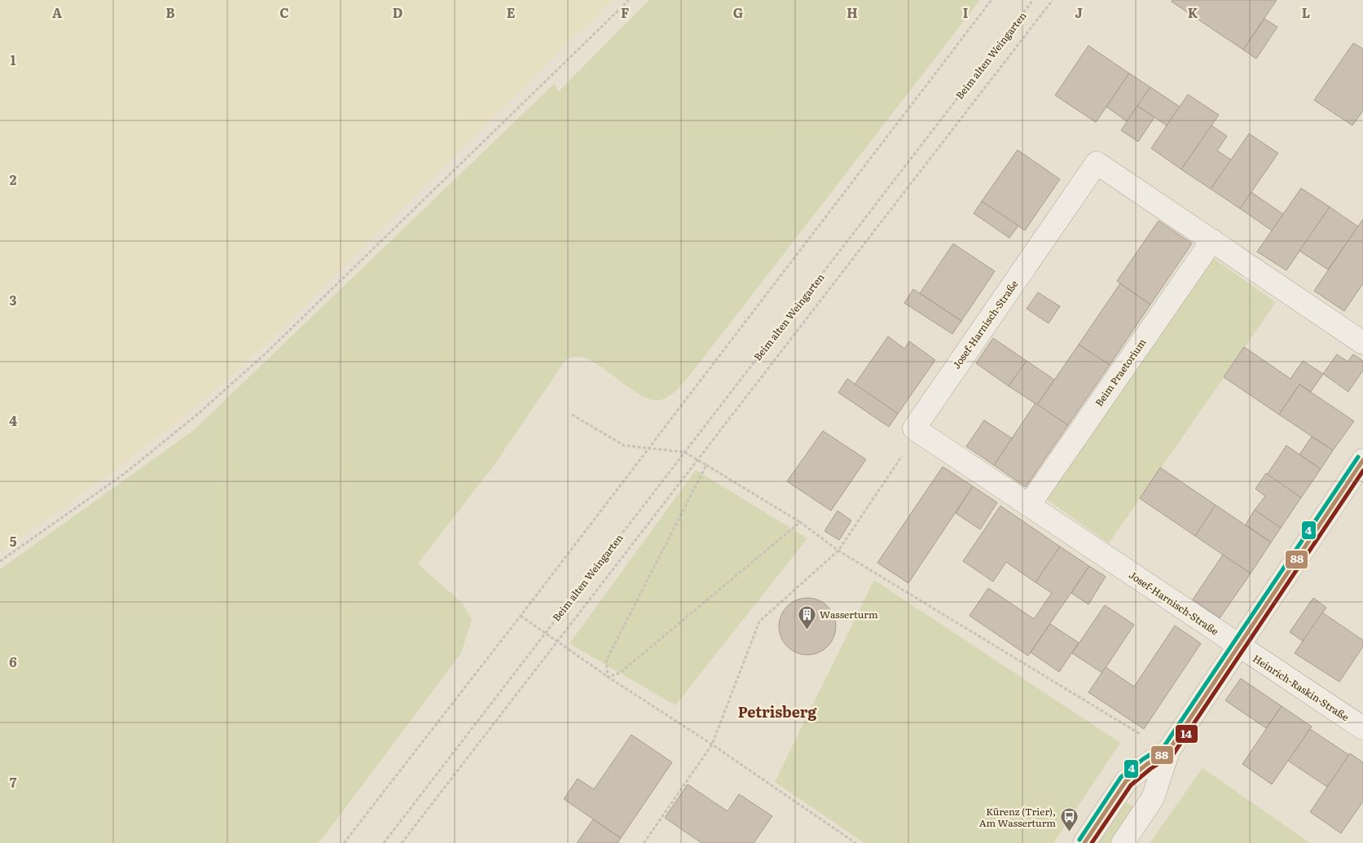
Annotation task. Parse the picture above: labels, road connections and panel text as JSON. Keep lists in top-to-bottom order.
{
  "streets": {
    "street": ["Josef-Harnisch-Straße", "Beim Praetorium", "Heinrich-Raskin-Straße"],
    "path": ["Beim alten Weingarten"]
  },
  "crossings": [
    ["Josef-Harnisch-Straße", "Beim Praetorium"],
    ["Josef-Harnisch-Straße", "Heinrich-Raskin-Straße"]
  ],
  "districts": ["Petrisberg"],
  "places": {
    "building": ["Wasserturm"],
    "bus stop": ["Kürenz (Trier), Am Wasserturm"]
  },
  "lines": ["transit line 4", "transit line 88", "transit line 14"],
  "grid": {
    "columns": [
      "A",
      "B",
      "C",
      "D",
      "E",
      "F",
      "G",
      "H",
      "I",
      "J",
      "K",
      "L"
    ],
    "rows": [
      "1",
      "2",
      "3",
      "4",
      "5",
      "6",
      "7"
    ]
  }
}
